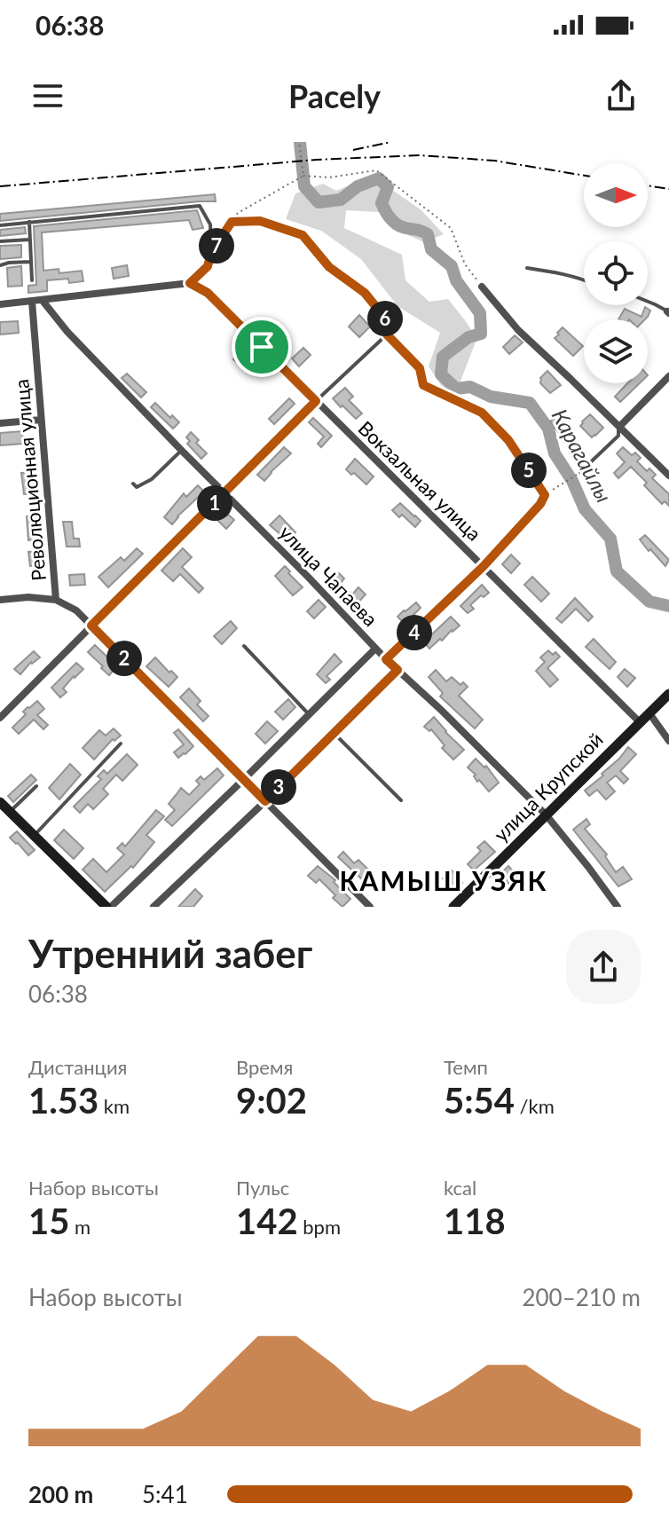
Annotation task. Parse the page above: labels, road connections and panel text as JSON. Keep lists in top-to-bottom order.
{
  "streets": {
    "main road": ["улица Крупской"],
    "street": ["Революционная улица", "Вокзальная улица", "улица Чапаева"]
  },
  "crossings": [
    ["Вокзальная улица", "улица Крупской"],
    ["улица Чапаева", "улица Крупской"]
  ],
  "districts": ["КАМЫШ УЗЯК"],
  "water": ["Карагайлы"],
  "north": "right",
  "page": {
    "status": "06:38",
    "header": "Pacely",
    "pins": [
      "7",
      "6",
      "5",
      "1",
      "4",
      "2",
      "3"
    ],
    "heading": ["Утренний забег", "06:38"],
    "stats": [
      ["Дистанция", "1.53 km"],
      ["Время", "9:02"],
      ["Темп", "5:54 /km"],
      ["Набор высоты", "15 m"],
      ["Пульс", "142 bpm"],
      ["kcal", "118"]
    ],
    "chart": ["Набор высоты", "200–210 m"],
    "list": [
      {
        "name": "200 m",
        "note": "5:41"
      }
    ]
  }
}
